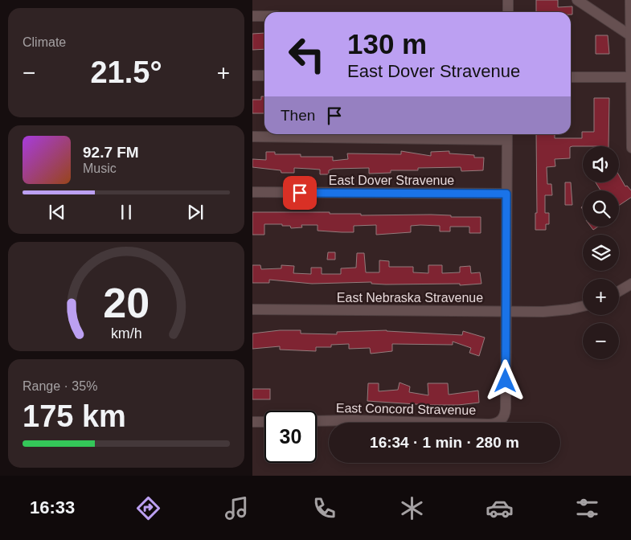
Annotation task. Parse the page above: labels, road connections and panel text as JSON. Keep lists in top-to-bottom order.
{
  "streets": {
    "street": ["East Dover Stravenue", "East Nebraska Stravenue", "East Concord Stravenue"]
  },
  "crossings": [
    ["East Nebraska Stravenue", "East Concord Stravenue"]
  ],
  "page": {
    "tile": [
      "Climate",
      ["Range · 35%", "175 km"]
    ],
    "turn": ["130 m", "East Dover Stravenue"],
    "heat": ["−", "21.5°", "+"],
    "then": "Then",
    "song": ["92.7 FM", "Music"],
    "map_buttons": ["+", "−"],
    "limit": "30",
    "trip": "16:34 · 1 min · 280 m",
    "tabs": "16:33",
    "gauge": ["20", "km/h"]
  }
}
